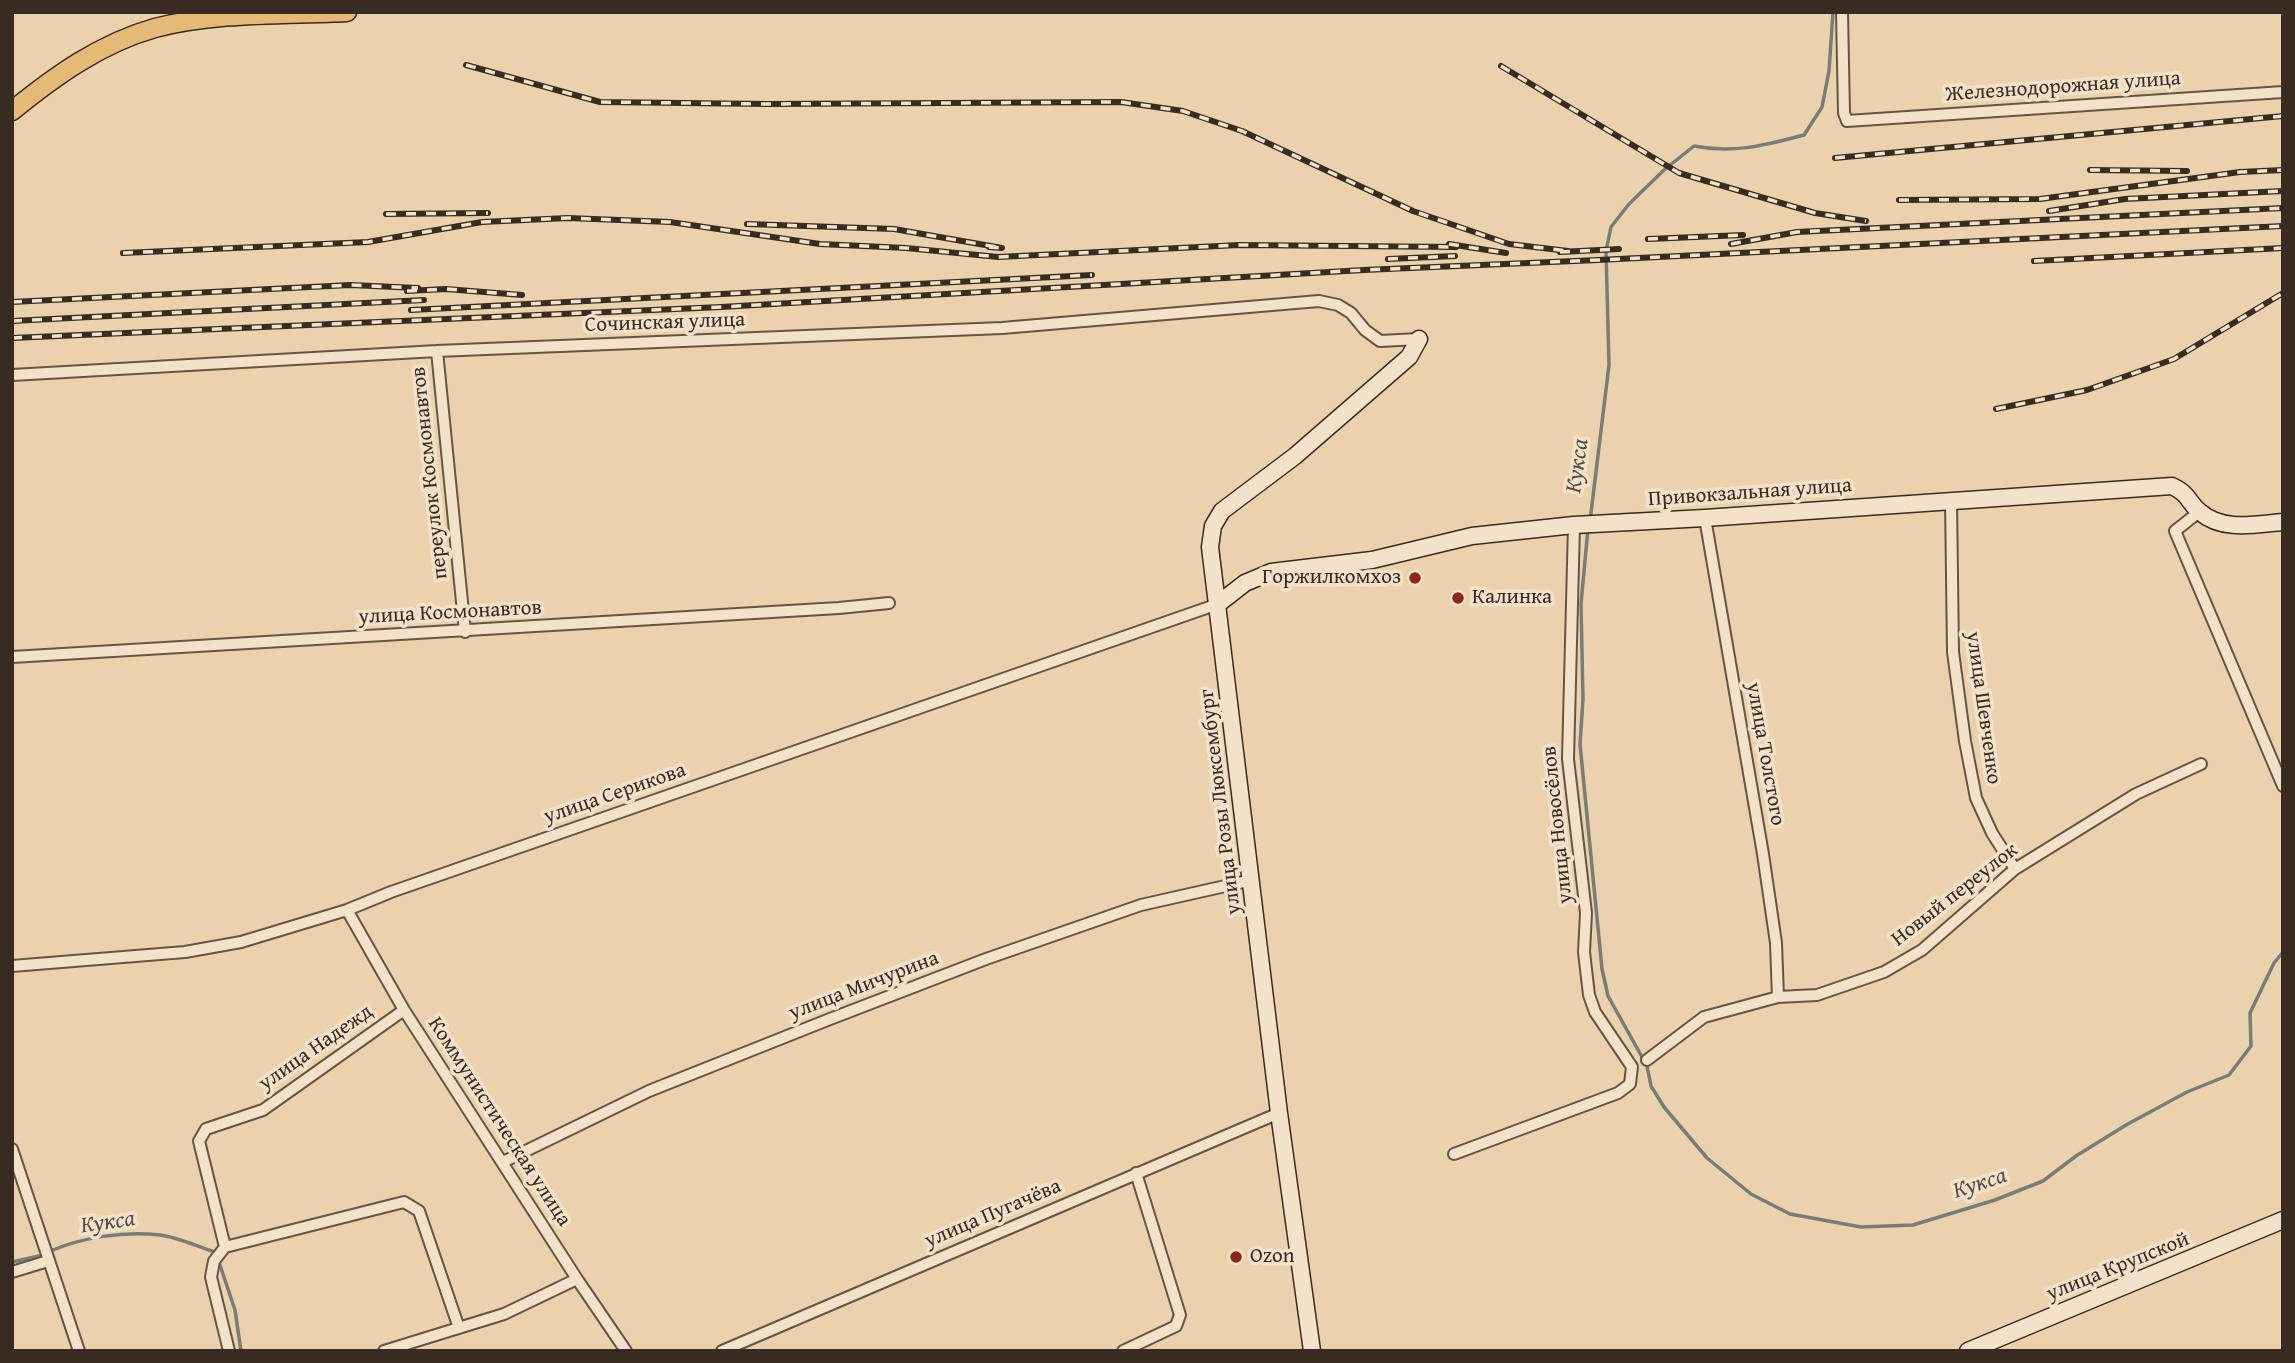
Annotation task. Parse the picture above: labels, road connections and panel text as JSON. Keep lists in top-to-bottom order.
{
  "streets": {
    "street": [
      "Железнодорожная улица",
      "Сочинская улица",
      "переулок Космонавтов",
      "Привокзальная улица",
      "улица Космонавтов",
      "улица Шевченко",
      "улица Толстого",
      "улица Серикова",
      "улица Розы Люксембург",
      "улица Новосёлов",
      "Новый переулок",
      "улица Мичурина",
      "улица Надежд",
      "Коммунистическая улица",
      "улица Пугачёва",
      "улица Крупской"
    ]
  },
  "crossings": [
    ["Сочинская улица", "переулок Космонавтов"],
    ["Сочинская улица", "улица Розы Люксембург"],
    ["переулок Космонавтов", "улица Космонавтов"],
    ["Привокзальная улица", "улица Шевченко"],
    ["Привокзальная улица", "улица Толстого"],
    ["Привокзальная улица", "улица Серикова"],
    ["Привокзальная улица", "улица Розы Люксембург"],
    ["Привокзальная улица", "улица Новосёлов"],
    ["улица Шевченко", "Новый переулок"],
    ["улица Толстого", "Новый переулок"],
    ["улица Серикова", "улица Розы Люксембург"],
    ["улица Серикова", "Коммунистическая улица"],
    ["улица Розы Люксембург", "улица Мичурина"],
    ["улица Розы Люксембург", "улица Пугачёва"],
    ["улица Мичурина", "Коммунистическая улица"],
    ["улица Надежд", "Коммунистическая улица"]
  ],
  "water": ["Кукса"],
  "places": ["Горжилкомхоз", "Калинка", "Ozon"]
}
